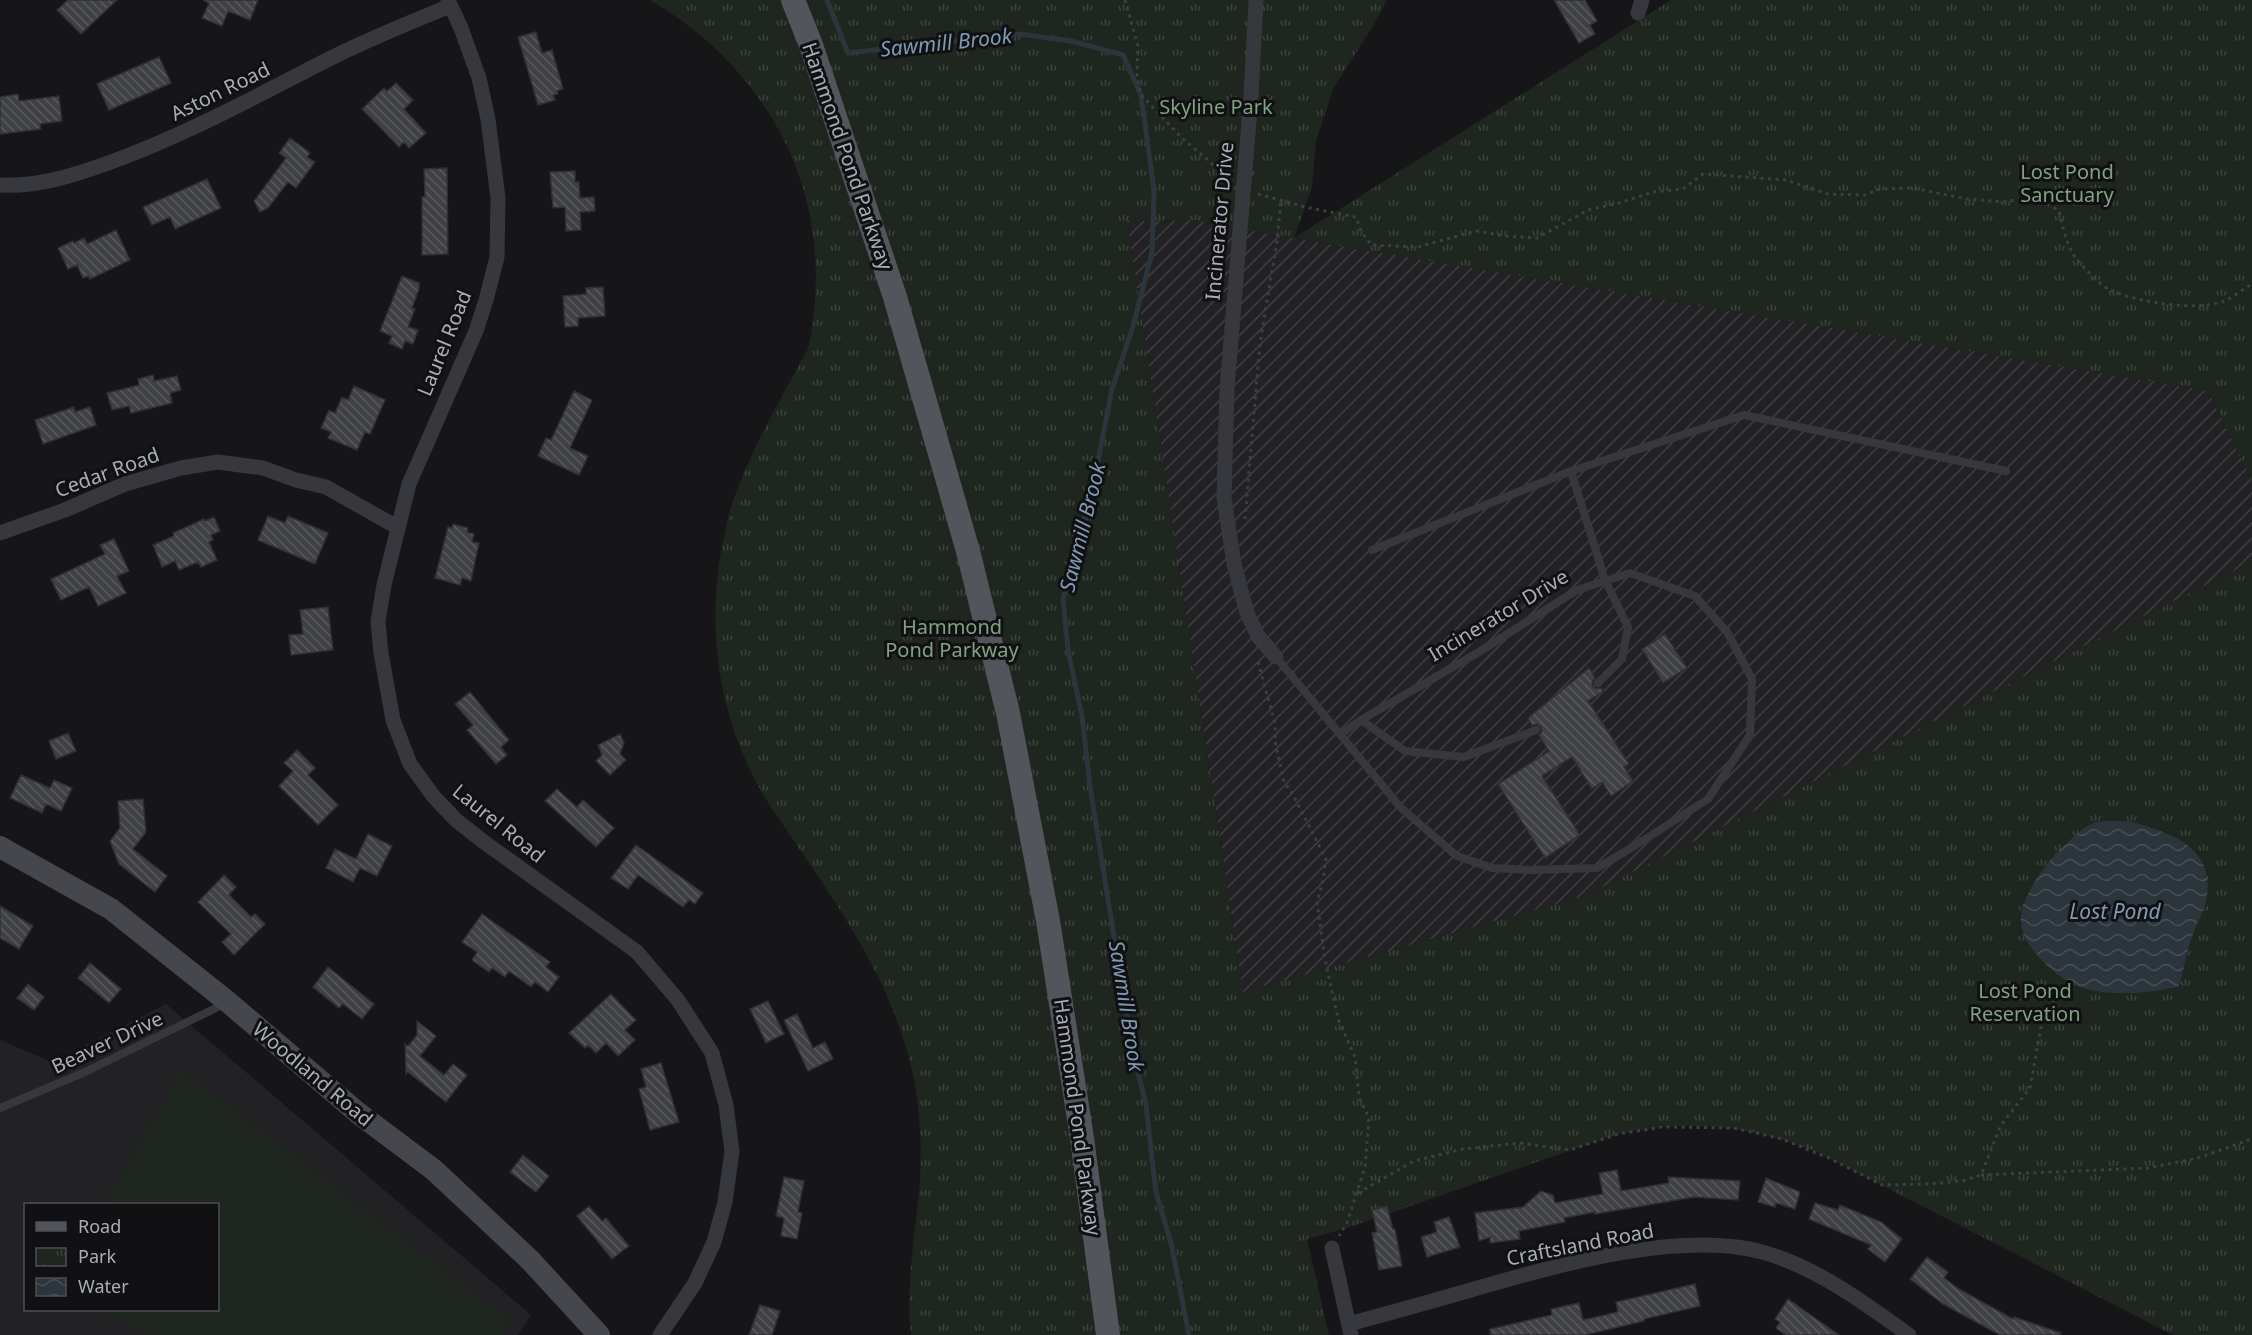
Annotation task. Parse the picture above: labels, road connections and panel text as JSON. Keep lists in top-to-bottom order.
{
  "streets": {
    "main road": ["Hammond Pond Parkway"],
    "street": [
      "Aston Road",
      "Incinerator Drive",
      "Laurel Road",
      "Cedar Road",
      "Woodland Road",
      "Craftsland Road"
    ],
    "lane": ["Beaver Drive"]
  },
  "crossings": [
    ["Aston Road", "Laurel Road"],
    ["Laurel Road", "Cedar Road"],
    ["Beaver Drive", "Woodland Road"]
  ],
  "water": ["Sawmill Brook", "Lost Pond"],
  "parks": [
    "Skyline Park",
    "Lost Pond Sanctuary",
    "Hammond Pond Parkway",
    "Lost Pond Reservation"
  ],
  "legend": ["Road", "Park", "Water"]
}
